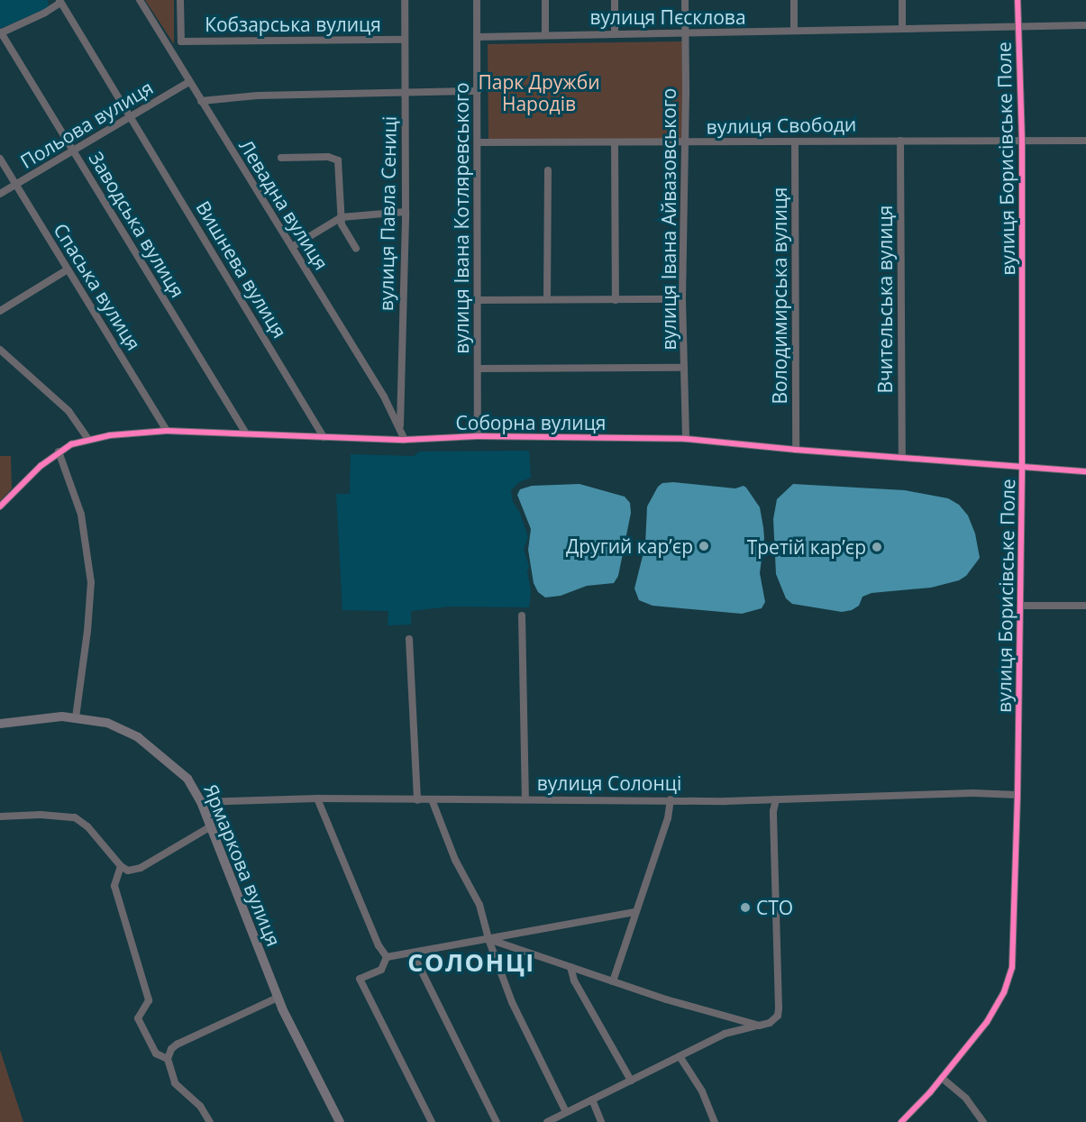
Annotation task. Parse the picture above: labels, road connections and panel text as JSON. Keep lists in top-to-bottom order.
{
  "streets": {
    "main road": ["Ярмаркова вулиця"],
    "street": [
      "вулиця Пєсклова",
      "Кобзарська вулиця",
      "Польова вулиця",
      "вулиця Свободи",
      "вулиця Борисівське Поле",
      "Левадна вулиця",
      "вулиця Павла Сениці",
      "вулиця Івана Котляревського",
      "вулиця Івана Айвазовського",
      "Заводська вулиця",
      "Вишнева вулиця",
      "Спаська вулиця",
      "Володимирська вулиця",
      "Вчительська вулиця",
      "Соборна вулиця",
      "вулиця Солонці"
    ]
  },
  "crossings": [
    ["вулиця Пєсклова", "вулиця Борисівське Поле"],
    ["вулиця Пєсклова", "вулиця Івана Котляревського"],
    ["вулиця Пєсклова", "вулиця Івана Айвазовського"],
    ["Кобзарська вулиця", "вулиця Павла Сениці"],
    ["Польова вулиця", "Левадна вулиця"],
    ["Польова вулиця", "Заводська вулиця"],
    ["Польова вулиця", "Вишнева вулиця"],
    ["Польова вулиця", "Спаська вулиця"],
    ["вулиця Свободи", "вулиця Борисівське Поле"],
    ["вулиця Свободи", "вулиця Івана Котляревського"],
    ["вулиця Свободи", "вулиця Івана Айвазовського"],
    ["вулиця Свободи", "Володимирська вулиця"],
    ["вулиця Свободи", "Вчительська вулиця"],
    ["вулиця Борисівське Поле", "Соборна вулиця"],
    ["вулиця Борисівське Поле", "вулиця Солонці"],
    ["Левадна вулиця", "вулиця Павла Сениці"],
    ["вулиця Івана Котляревського", "Соборна вулиця"],
    ["вулиця Івана Айвазовського", "Соборна вулиця"],
    ["Заводська вулиця", "Соборна вулиця"],
    ["Вишнева вулиця", "Соборна вулиця"],
    ["Спаська вулиця", "Соборна вулиця"],
    ["Володимирська вулиця", "Соборна вулиця"],
    ["Вчительська вулиця", "Соборна вулиця"],
    ["вулиця Солонці", "Ярмаркова вулиця"]
  ],
  "districts": ["СОЛОНЦІ"],
  "parks": ["Парк Дружби Народів"],
  "places": ["Другий кар’єр", "Третій кар’єр", "СТО"]
}
